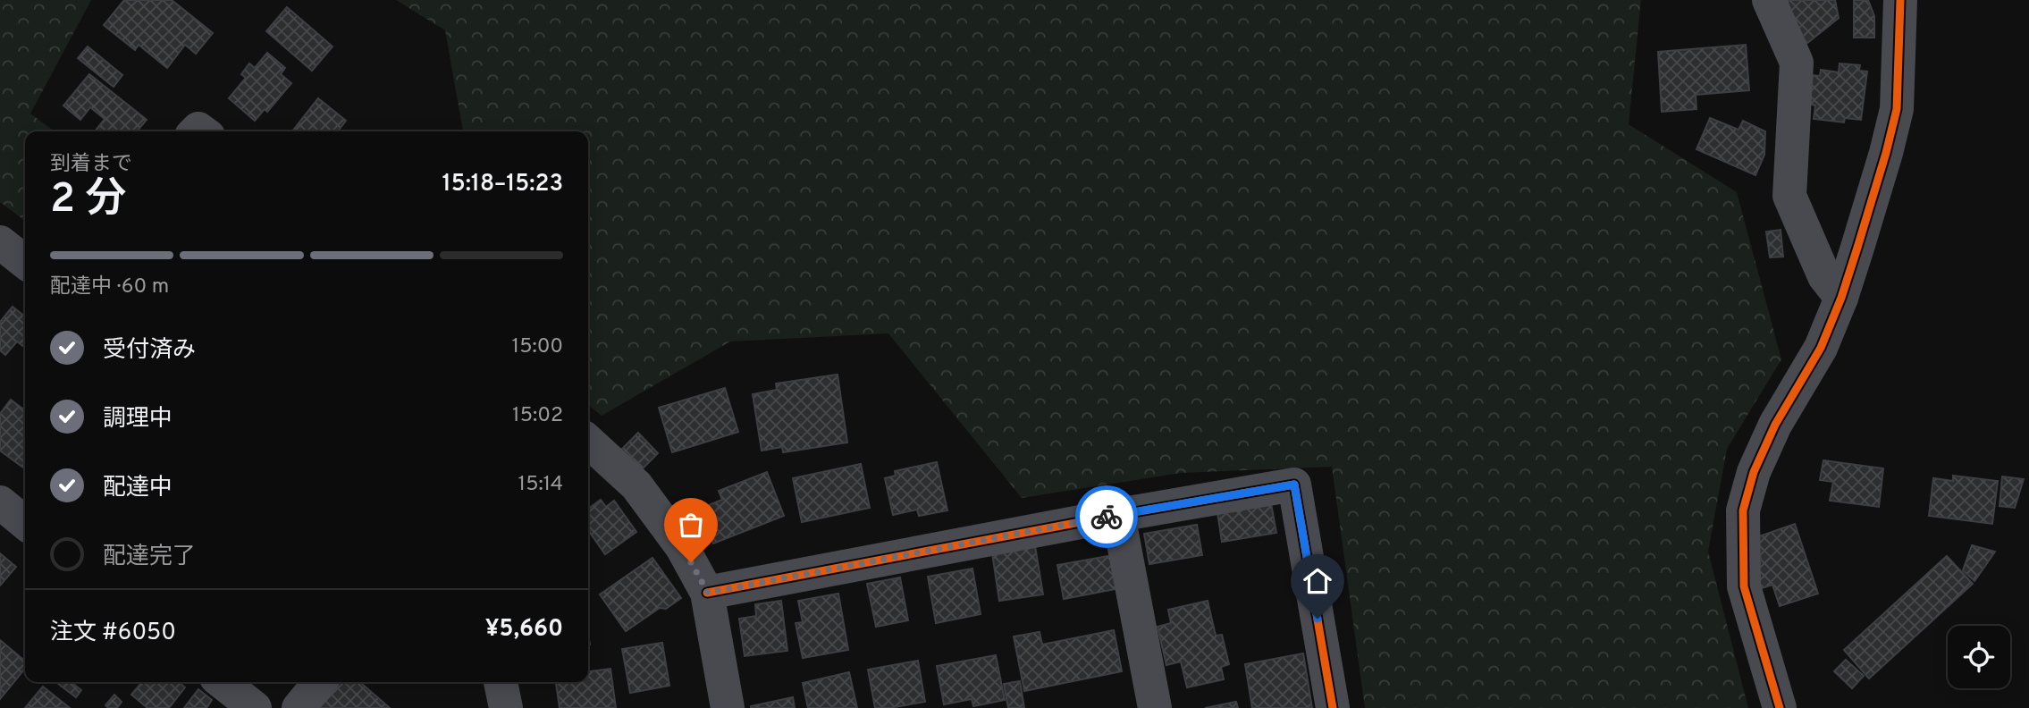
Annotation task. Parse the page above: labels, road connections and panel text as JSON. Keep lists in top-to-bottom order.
{
  "page": {
    "heading": ["2 分", "到着まで", "15:18–15:23"],
    "panel": ["注文 #6050", "¥5,660"],
    "bar": "配達中 · 60 m",
    "list": [
      ["受付済み", "15:00"],
      ["調理中", "15:02"],
      ["配達中", "15:14"],
      "配達完了"
    ]
  }
}
